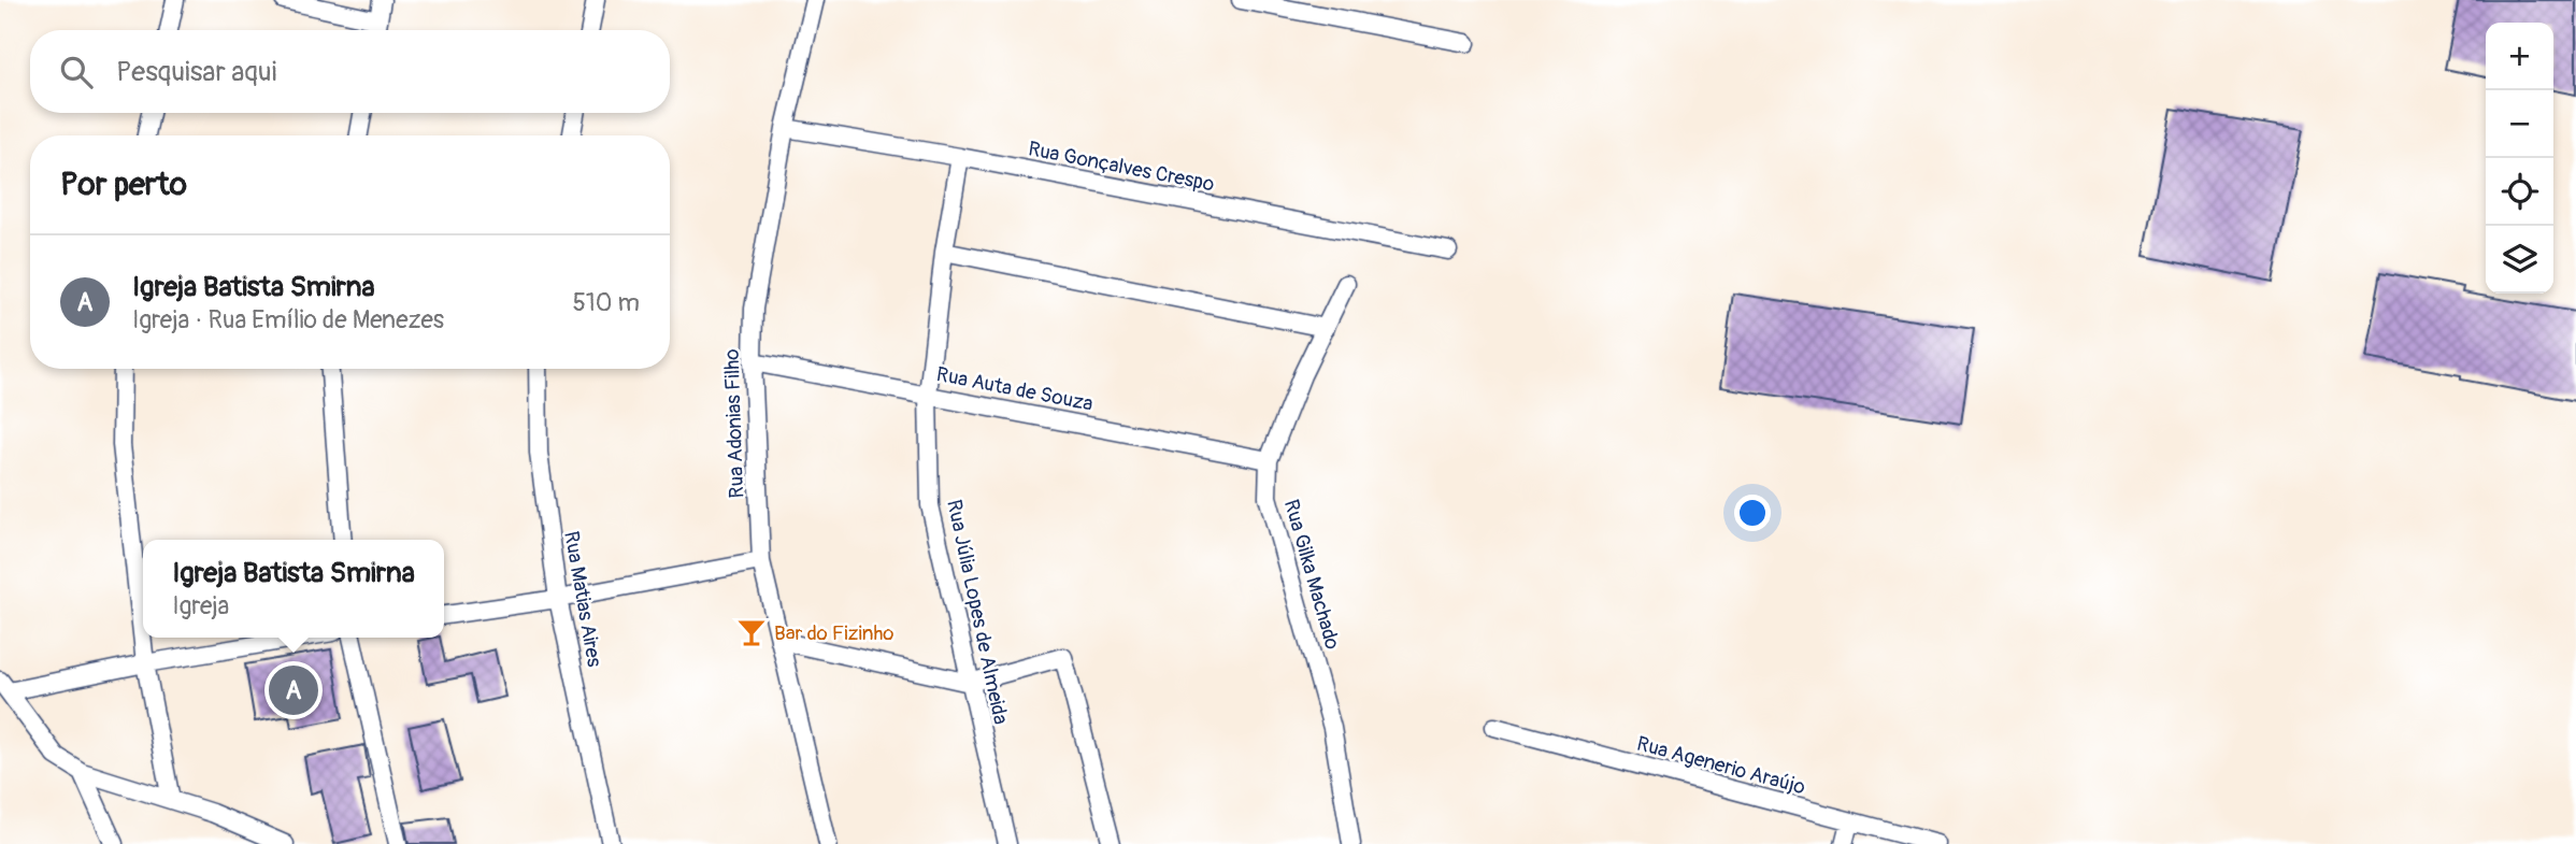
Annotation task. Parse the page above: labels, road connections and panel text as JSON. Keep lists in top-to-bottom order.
{
  "streets": {
    "street": [
      "Rua Gonçalves Crespo",
      "Rua Auta de Souza",
      "Rua Adonias Filho",
      "Rua Gilka Machado",
      "Rua Matias Aires",
      "Rua Júlia Lopes de Almeida",
      "Rua Agenerio Araújo"
    ]
  },
  "crossings": [
    ["Rua Gonçalves Crespo", "Rua Adonias Filho"],
    ["Rua Gonçalves Crespo", "Rua Júlia Lopes de Almeida"],
    ["Rua Auta de Souza", "Rua Adonias Filho"],
    ["Rua Auta de Souza", "Rua Gilka Machado"],
    ["Rua Auta de Souza", "Rua Júlia Lopes de Almeida"]
  ],
  "places": {
    "bar": ["Bar do Fizinho"]
  },
  "page": {
    "map_buttons": ["+", "−"],
    "search": "Pesquisar aqui",
    "heading": "Por perto",
    "list": [
      {
        "mark": "A",
        "name": "Igreja Batista Smirna",
        "note": "Igreja · Rua Emílio de Menezes",
        "value": "510 m"
      }
    ],
    "popup": ["Igreja Batista Smirna", "Igreja"],
    "pins": "A"
  }
}
